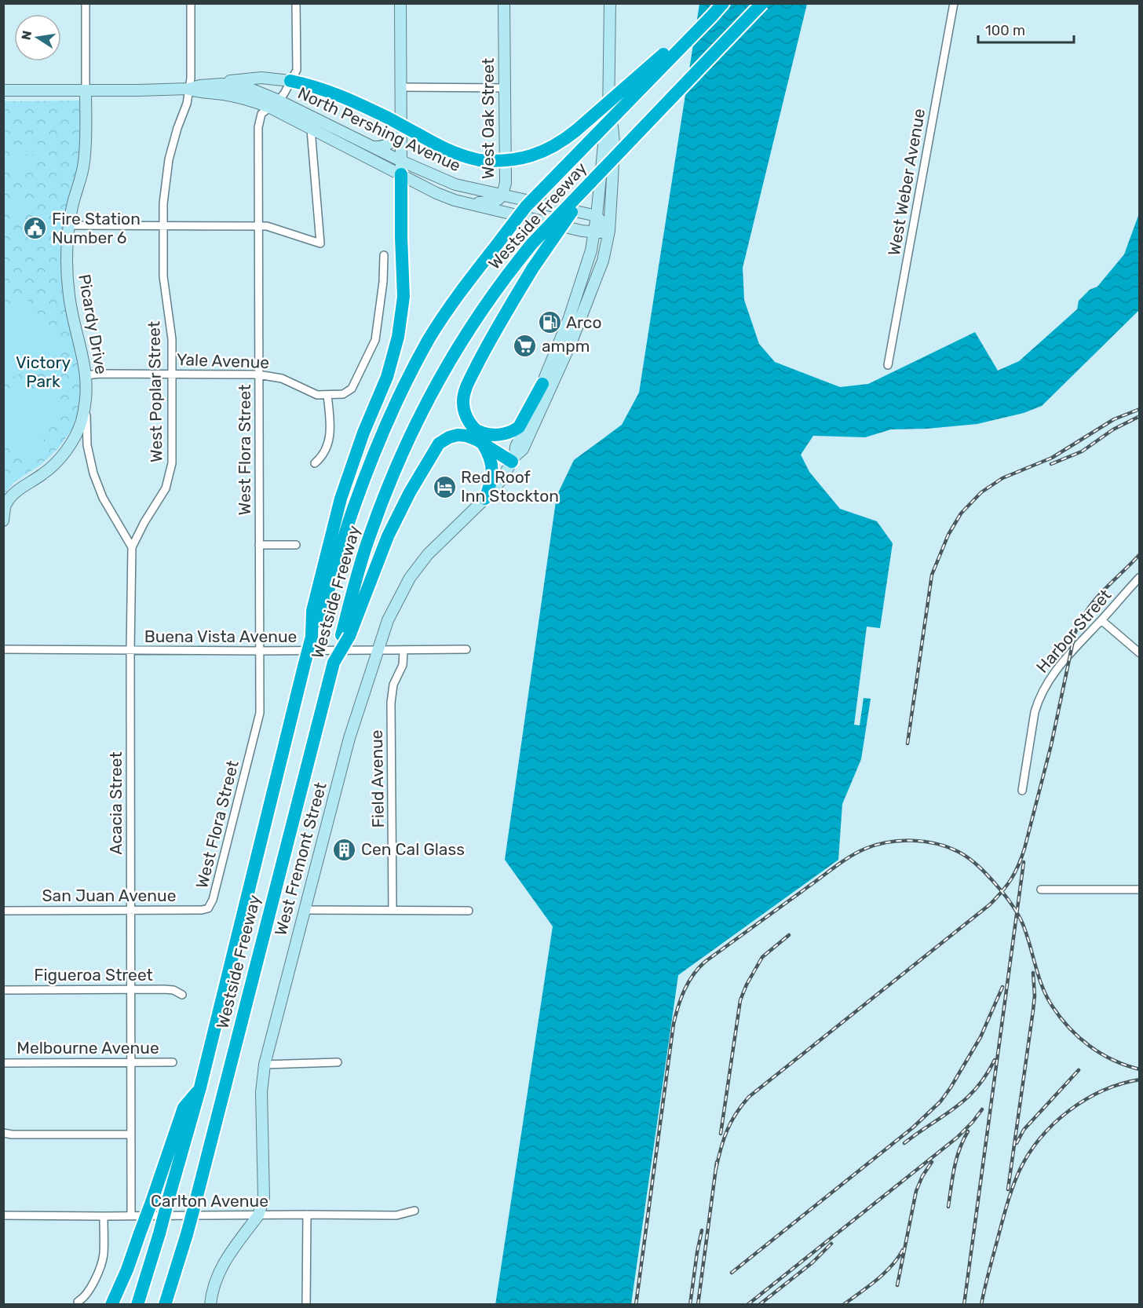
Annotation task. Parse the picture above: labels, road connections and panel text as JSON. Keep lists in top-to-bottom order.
{
  "streets": {
    "highway": ["Westside Freeway"],
    "street": [
      "West Oak Street",
      "North Pershing Avenue",
      "West Weber Avenue",
      "Picardy Drive",
      "Yale Avenue",
      "West Poplar Street",
      "West Flora Street",
      "Harbor Street",
      "Buena Vista Avenue",
      "Field Avenue",
      "Acacia Street",
      "West Fremont Street",
      "San Juan Avenue",
      "Figueroa Street",
      "Melbourne Avenue",
      "Carlton Avenue"
    ]
  },
  "crossings": [
    ["West Oak Street", "North Pershing Avenue"],
    ["North Pershing Avenue", "Picardy Drive"],
    ["North Pershing Avenue", "West Poplar Street"],
    ["North Pershing Avenue", "West Flora Street"],
    ["North Pershing Avenue", "West Fremont Street"],
    ["Picardy Drive", "Yale Avenue"],
    ["Yale Avenue", "West Poplar Street"],
    ["Yale Avenue", "West Flora Street"],
    ["West Poplar Street", "Acacia Street"],
    ["West Flora Street", "Buena Vista Avenue"],
    ["West Flora Street", "San Juan Avenue"],
    ["Buena Vista Avenue", "Field Avenue"],
    ["Buena Vista Avenue", "Acacia Street"],
    ["Buena Vista Avenue", "West Fremont Street"],
    ["Acacia Street", "San Juan Avenue"],
    ["Acacia Street", "Figueroa Street"],
    ["Acacia Street", "Melbourne Avenue"],
    ["Acacia Street", "Carlton Avenue"],
    ["West Fremont Street", "Carlton Avenue"]
  ],
  "parks": ["Victory Park"],
  "places": {
    "public building": ["Fire Station Number 6"],
    "fuel station": ["Arco"],
    "supermarket": ["ampm"],
    "hotel": ["Red Roof Inn Stockton"],
    "building": ["Cen Cal Glass"]
  },
  "scale_bar": "100 m",
  "north": "left"
}
